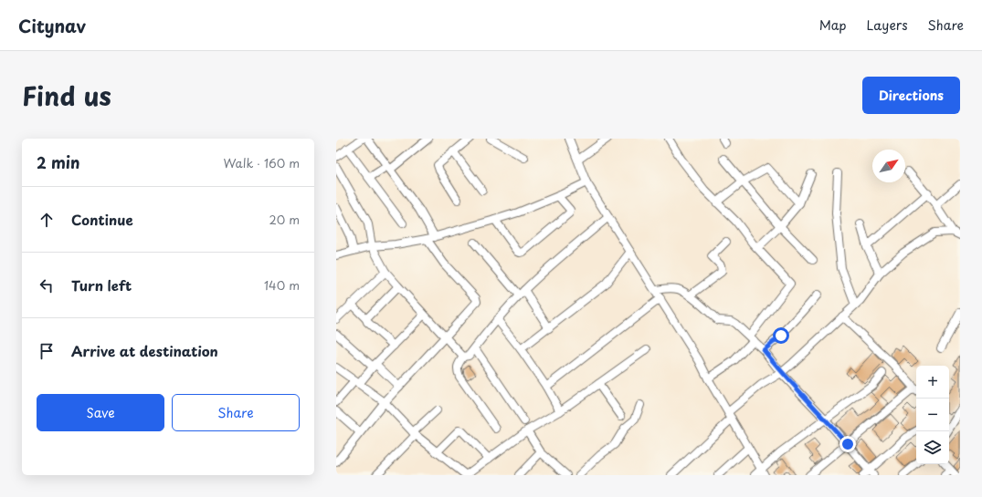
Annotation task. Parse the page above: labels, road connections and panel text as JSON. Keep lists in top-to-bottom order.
{
  "north": "top right",
  "page": {
    "header": "Citynav",
    "nav": ["Map", "Layers", "Share"],
    "title": "Find us",
    "buttons": [
      "Directions",
      ["Save", "Share"]
    ],
    "heading": ["2 min", "Walk · 160 m"],
    "list": [
      ["Continue", "20 m"],
      ["Turn left", "140 m"],
      "Arrive at destination"
    ],
    "map_buttons": ["+", "−"]
  }
}
